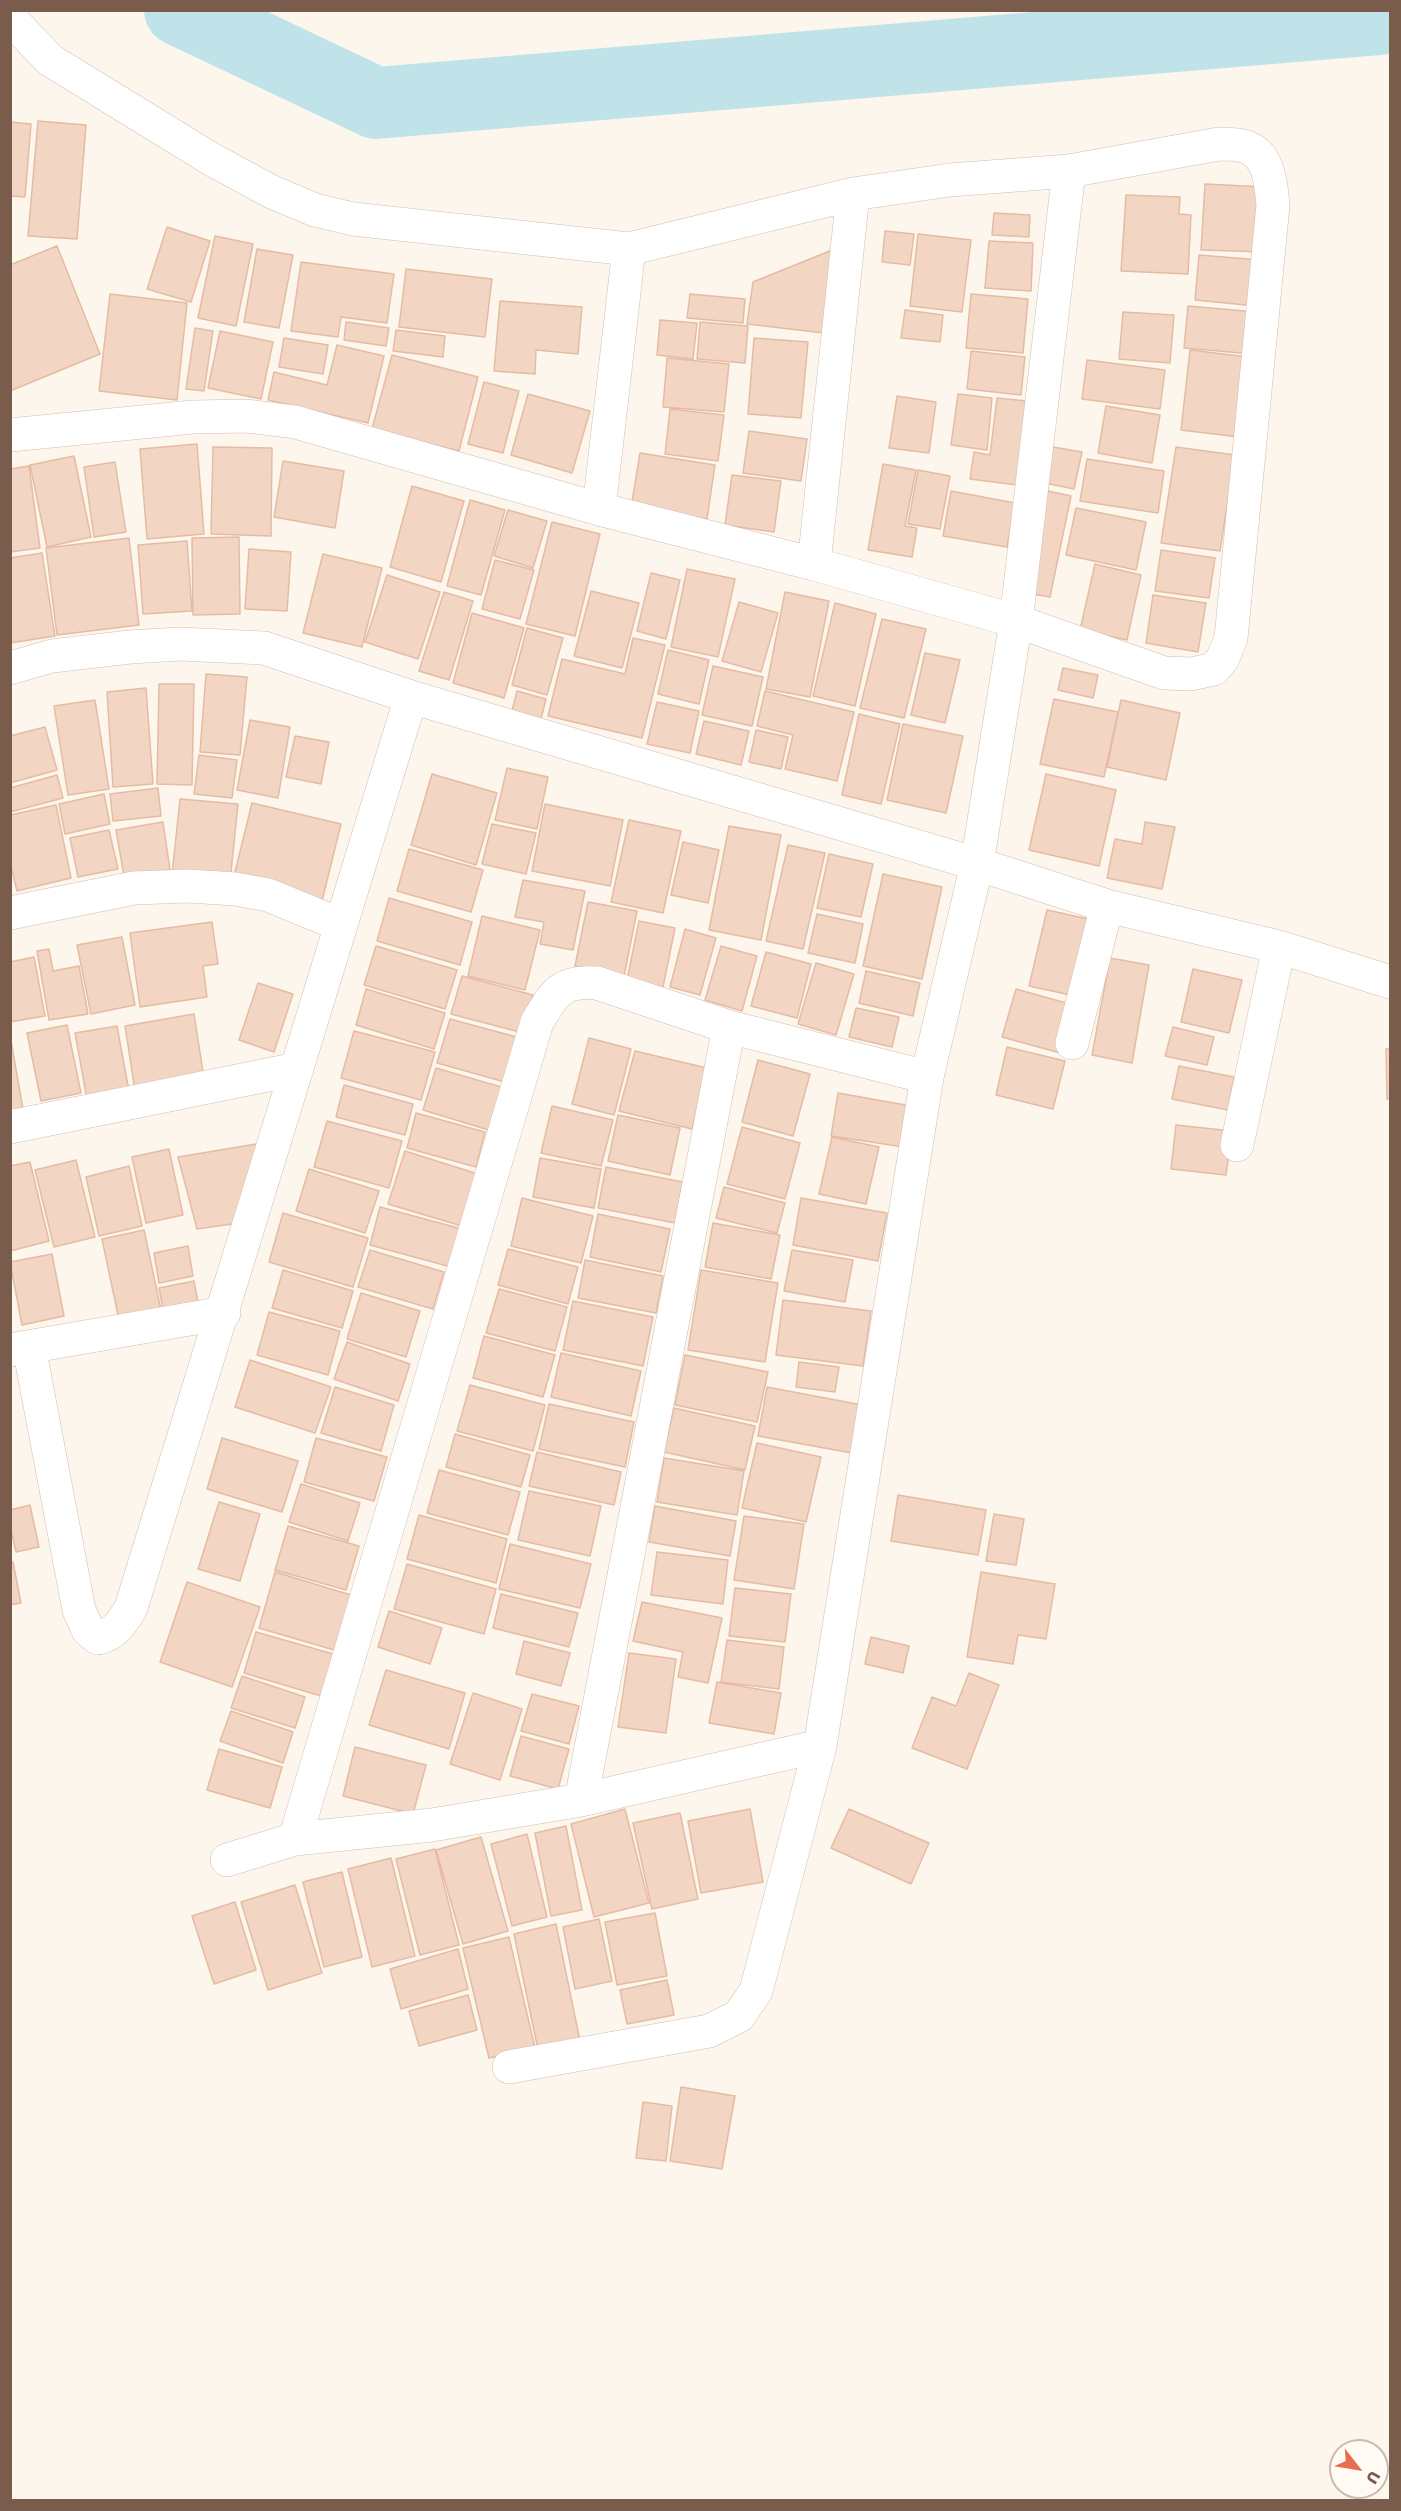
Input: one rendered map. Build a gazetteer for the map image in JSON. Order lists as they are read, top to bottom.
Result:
{
  "north": "bottom right"
}
